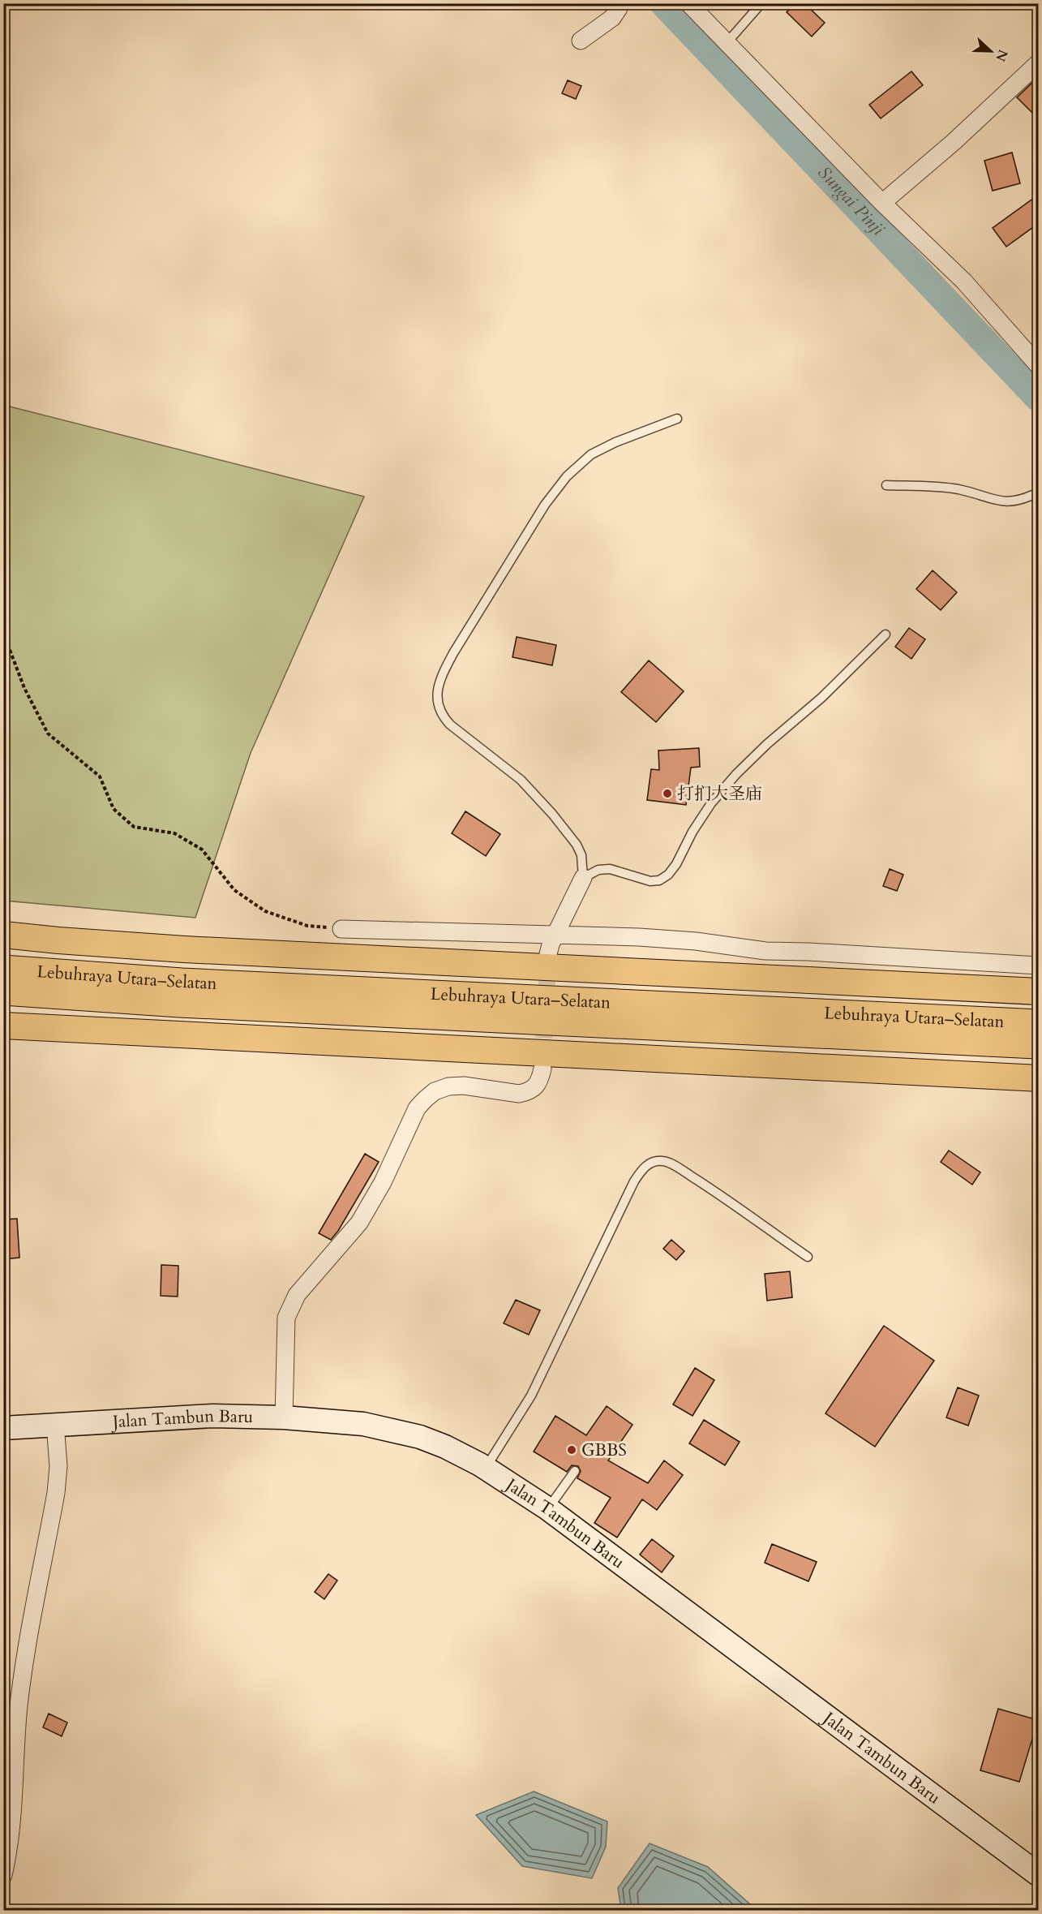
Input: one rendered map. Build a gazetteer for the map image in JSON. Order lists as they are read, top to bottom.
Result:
{
  "streets": {
    "highway": ["Lebuhraya Utara–Selatan"],
    "main road": ["Jalan Tambun Baru"]
  },
  "water": ["Sungai Pinji"],
  "places": ["打扪大圣庙", "GBBS"],
  "north": "right"
}
